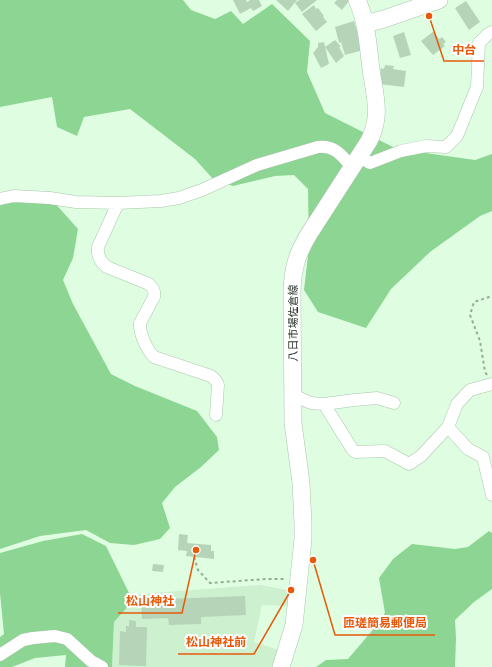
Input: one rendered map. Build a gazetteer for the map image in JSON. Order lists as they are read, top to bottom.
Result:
{
  "streets": {
    "main road": ["八日市場佐倉線"]
  },
  "places": [
    "中台",
    "松山神社",
    "匝瑳簡易郵便局",
    "松山神社前"
  ]
}
